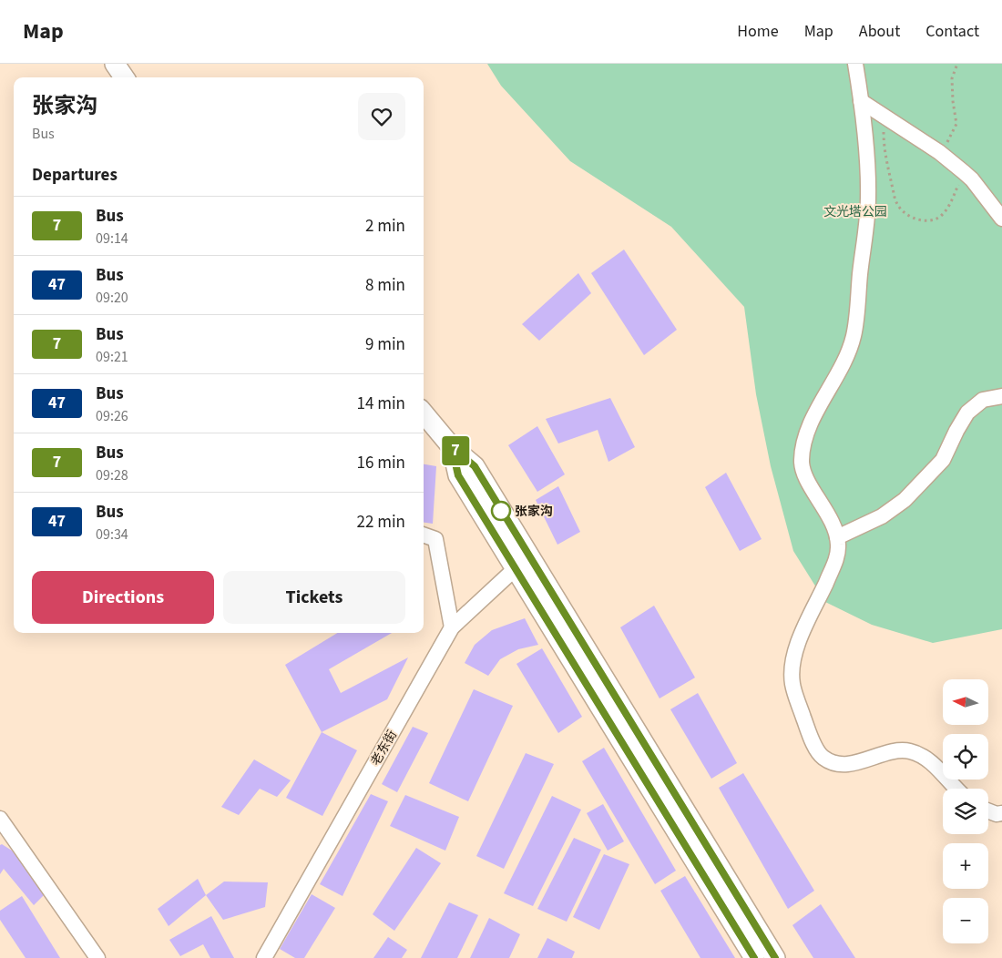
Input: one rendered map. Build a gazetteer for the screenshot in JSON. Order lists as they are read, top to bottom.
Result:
{
  "streets": {
    "street": ["老东街"]
  },
  "parks": ["文光塔公园"],
  "places": ["张家沟"],
  "lines": ["bus line 7"],
  "north": "left",
  "page": {
    "header": "Map",
    "nav": [
      "Home",
      "Map",
      "About",
      "Contact"
    ],
    "on_map": "7",
    "heading": [
      ["张家沟", "Bus"],
      "Departures"
    ],
    "list": [
      {
        "mark": "7",
        "name": "Bus",
        "note": "09:14",
        "value": "2 min"
      },
      {
        "mark": "47",
        "name": "Bus",
        "note": "09:20",
        "value": "8 min"
      },
      {
        "mark": "7",
        "name": "Bus",
        "note": "09:21",
        "value": "9 min"
      },
      {
        "mark": "47",
        "name": "Bus",
        "note": "09:26",
        "value": "14 min"
      },
      {
        "mark": "7",
        "name": "Bus",
        "note": "09:28",
        "value": "16 min"
      },
      {
        "mark": "47",
        "name": "Bus",
        "note": "09:34",
        "value": "22 min"
      }
    ],
    "buttons": ["Directions", "Tickets"],
    "map_buttons": ["+", "−"]
  }
}
